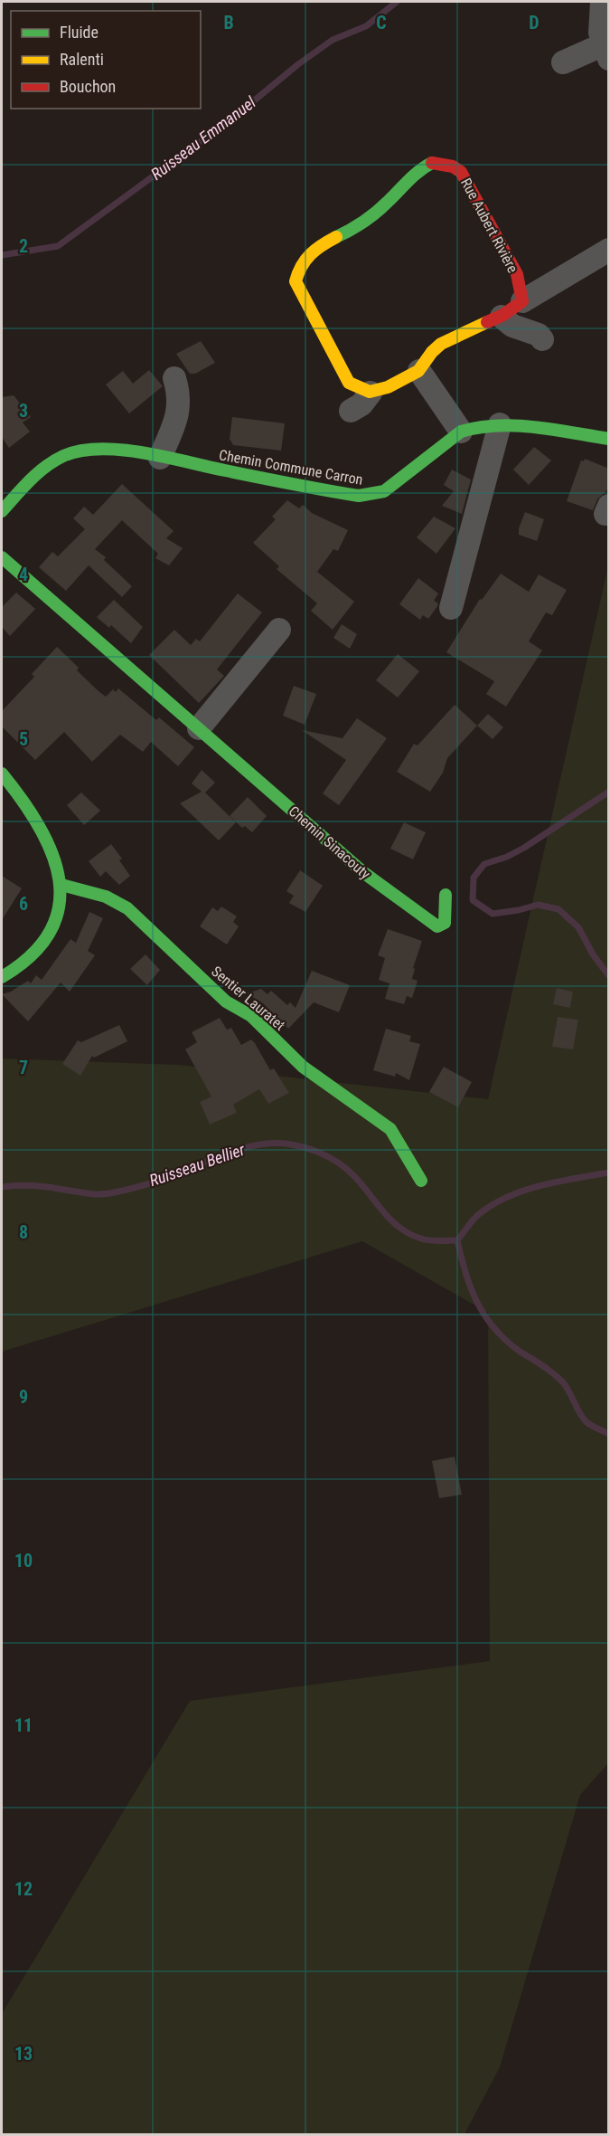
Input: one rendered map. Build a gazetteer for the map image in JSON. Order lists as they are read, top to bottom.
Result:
{
  "streets": {
    "street": [
      "Rue Aubert Rivière",
      "Chemin Commune Carron",
      "Chemin Sinacouty",
      "Sentier Lauratet"
    ]
  },
  "water": ["Ruisseau Emmanuel", "Ruisseau Bellier"],
  "legend": ["Fluide", "Ralenti", "Bouchon"],
  "grid": {
    "columns": ["B", "C", "D"],
    "rows": [
      "2",
      "3",
      "4",
      "5",
      "6",
      "7",
      "8",
      "9",
      "10",
      "11",
      "12",
      "13"
    ]
  }
}
